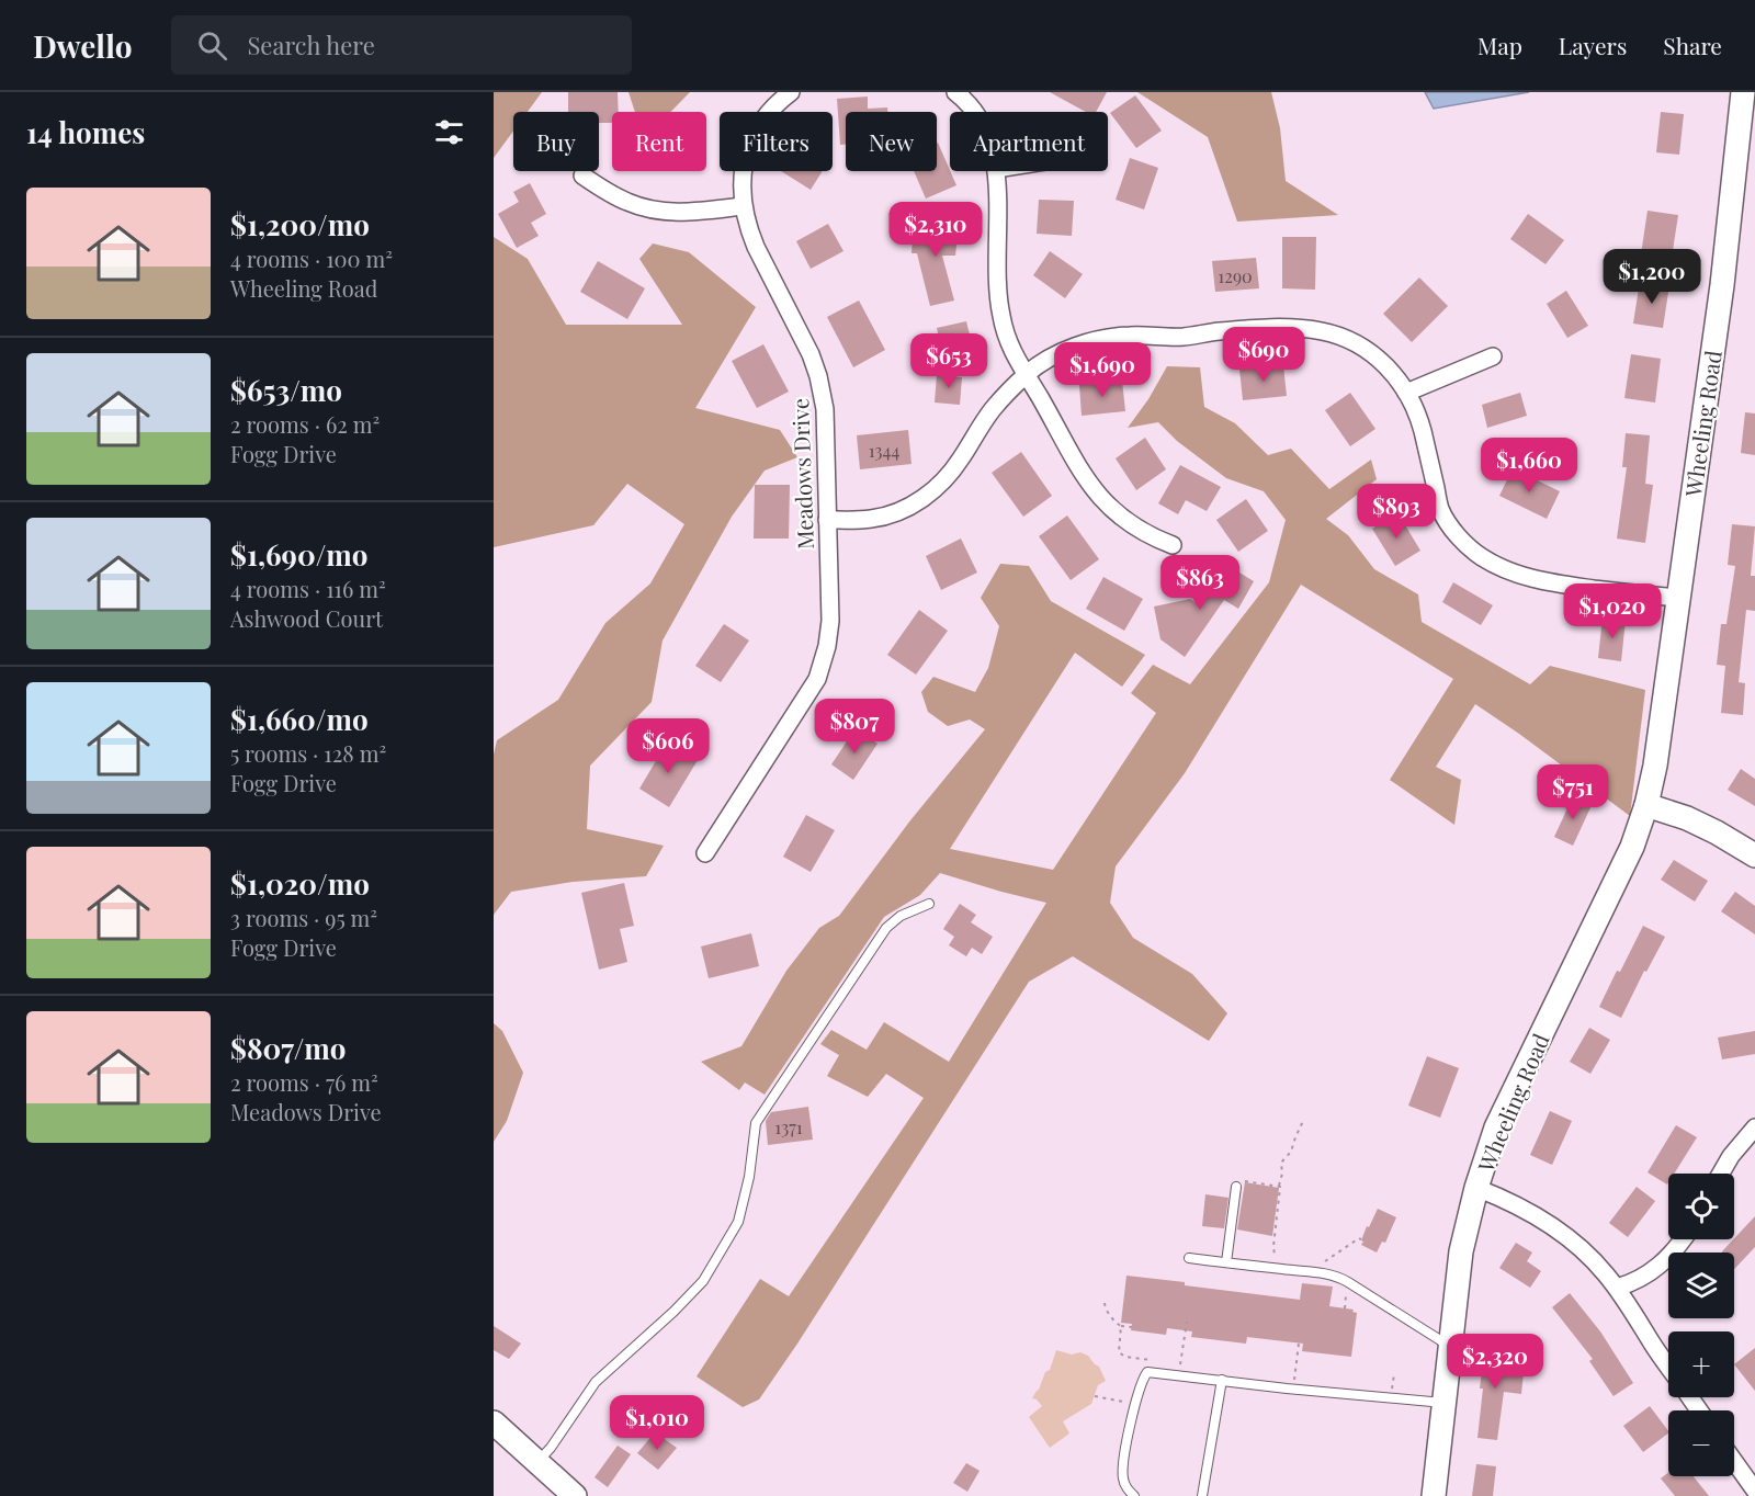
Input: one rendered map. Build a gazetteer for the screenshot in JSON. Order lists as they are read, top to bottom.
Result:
{
  "streets": {
    "street": ["Wheeling Road", "Meadows Drive"]
  },
  "house_numbers": ["1290", "1344", "1371"],
  "page": {
    "header": "Dwello",
    "search": "Search here",
    "nav": ["Map", "Layers", "Share"],
    "heading": "14 homes",
    "chip": [
      "Buy",
      "Rent",
      "Filters",
      "New",
      "Apartment"
    ],
    "list": [
      {
        "name": "$1,200/mo",
        "note": "4 rooms · 100 m² · Wheeling Road"
      },
      {
        "name": "$653/mo",
        "note": "2 rooms · 62 m² · Fogg Drive"
      },
      {
        "name": "$1,690/mo",
        "note": "4 rooms · 116 m² · Ashwood Court"
      },
      {
        "name": "$1,660/mo",
        "note": "5 rooms · 128 m² · Fogg Drive"
      },
      {
        "name": "$1,020/mo",
        "note": "3 rooms · 95 m² · Fogg Drive"
      },
      {
        "name": "$807/mo",
        "note": "2 rooms · 76 m² · Meadows Drive"
      }
    ],
    "price": [
      "$2,310",
      "$1,200",
      "$690",
      "$653",
      "$1,690",
      "$1,660",
      "$893",
      "$863",
      "$1,020",
      "$807",
      "$606",
      "$751",
      "$2,320",
      "$1,010"
    ],
    "map_buttons": ["+", "−"]
  }
}
